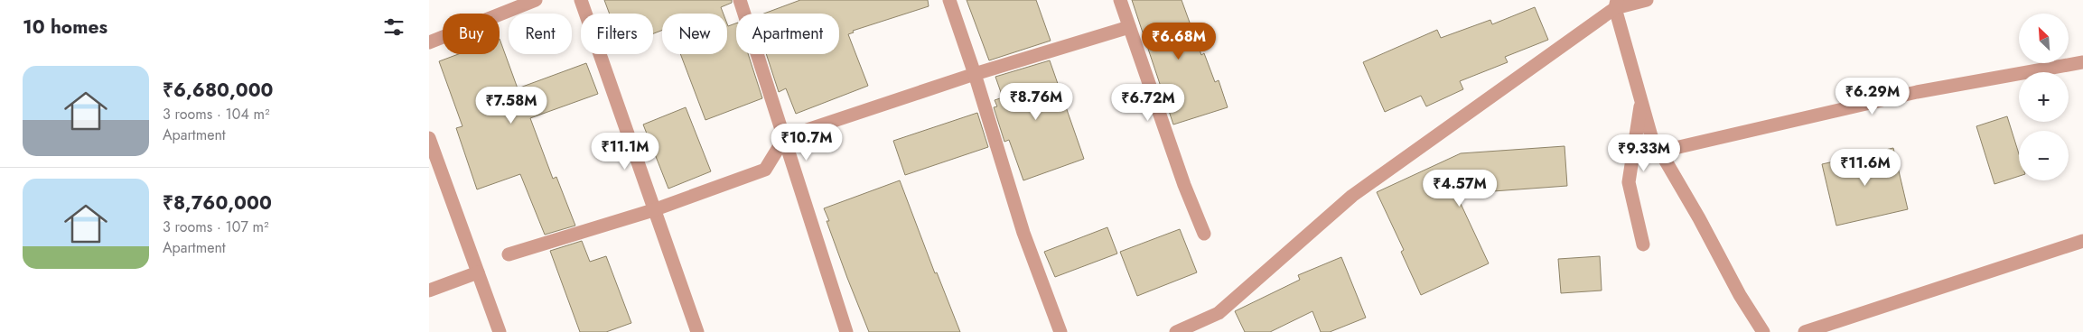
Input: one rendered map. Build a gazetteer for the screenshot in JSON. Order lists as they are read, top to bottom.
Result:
{
  "north": "top left",
  "page": {
    "heading": "10 homes",
    "map_buttons": ["+", "−"],
    "chip": [
      "Buy",
      "Rent",
      "Filters",
      "New",
      "Apartment"
    ],
    "price": [
      "₹6.68M",
      "₹6.29M",
      "₹8.76M",
      "₹6.72M",
      "₹7.58M",
      "₹10.7M",
      "₹11.1M",
      "₹9.33M",
      "₹11.6M",
      "₹4.57M"
    ],
    "list": [
      {
        "name": "₹6,680,000",
        "note": "3 rooms · 104 m² · Apartment"
      },
      {
        "name": "₹8,760,000",
        "note": "3 rooms · 107 m² · Apartment"
      }
    ]
  }
}
